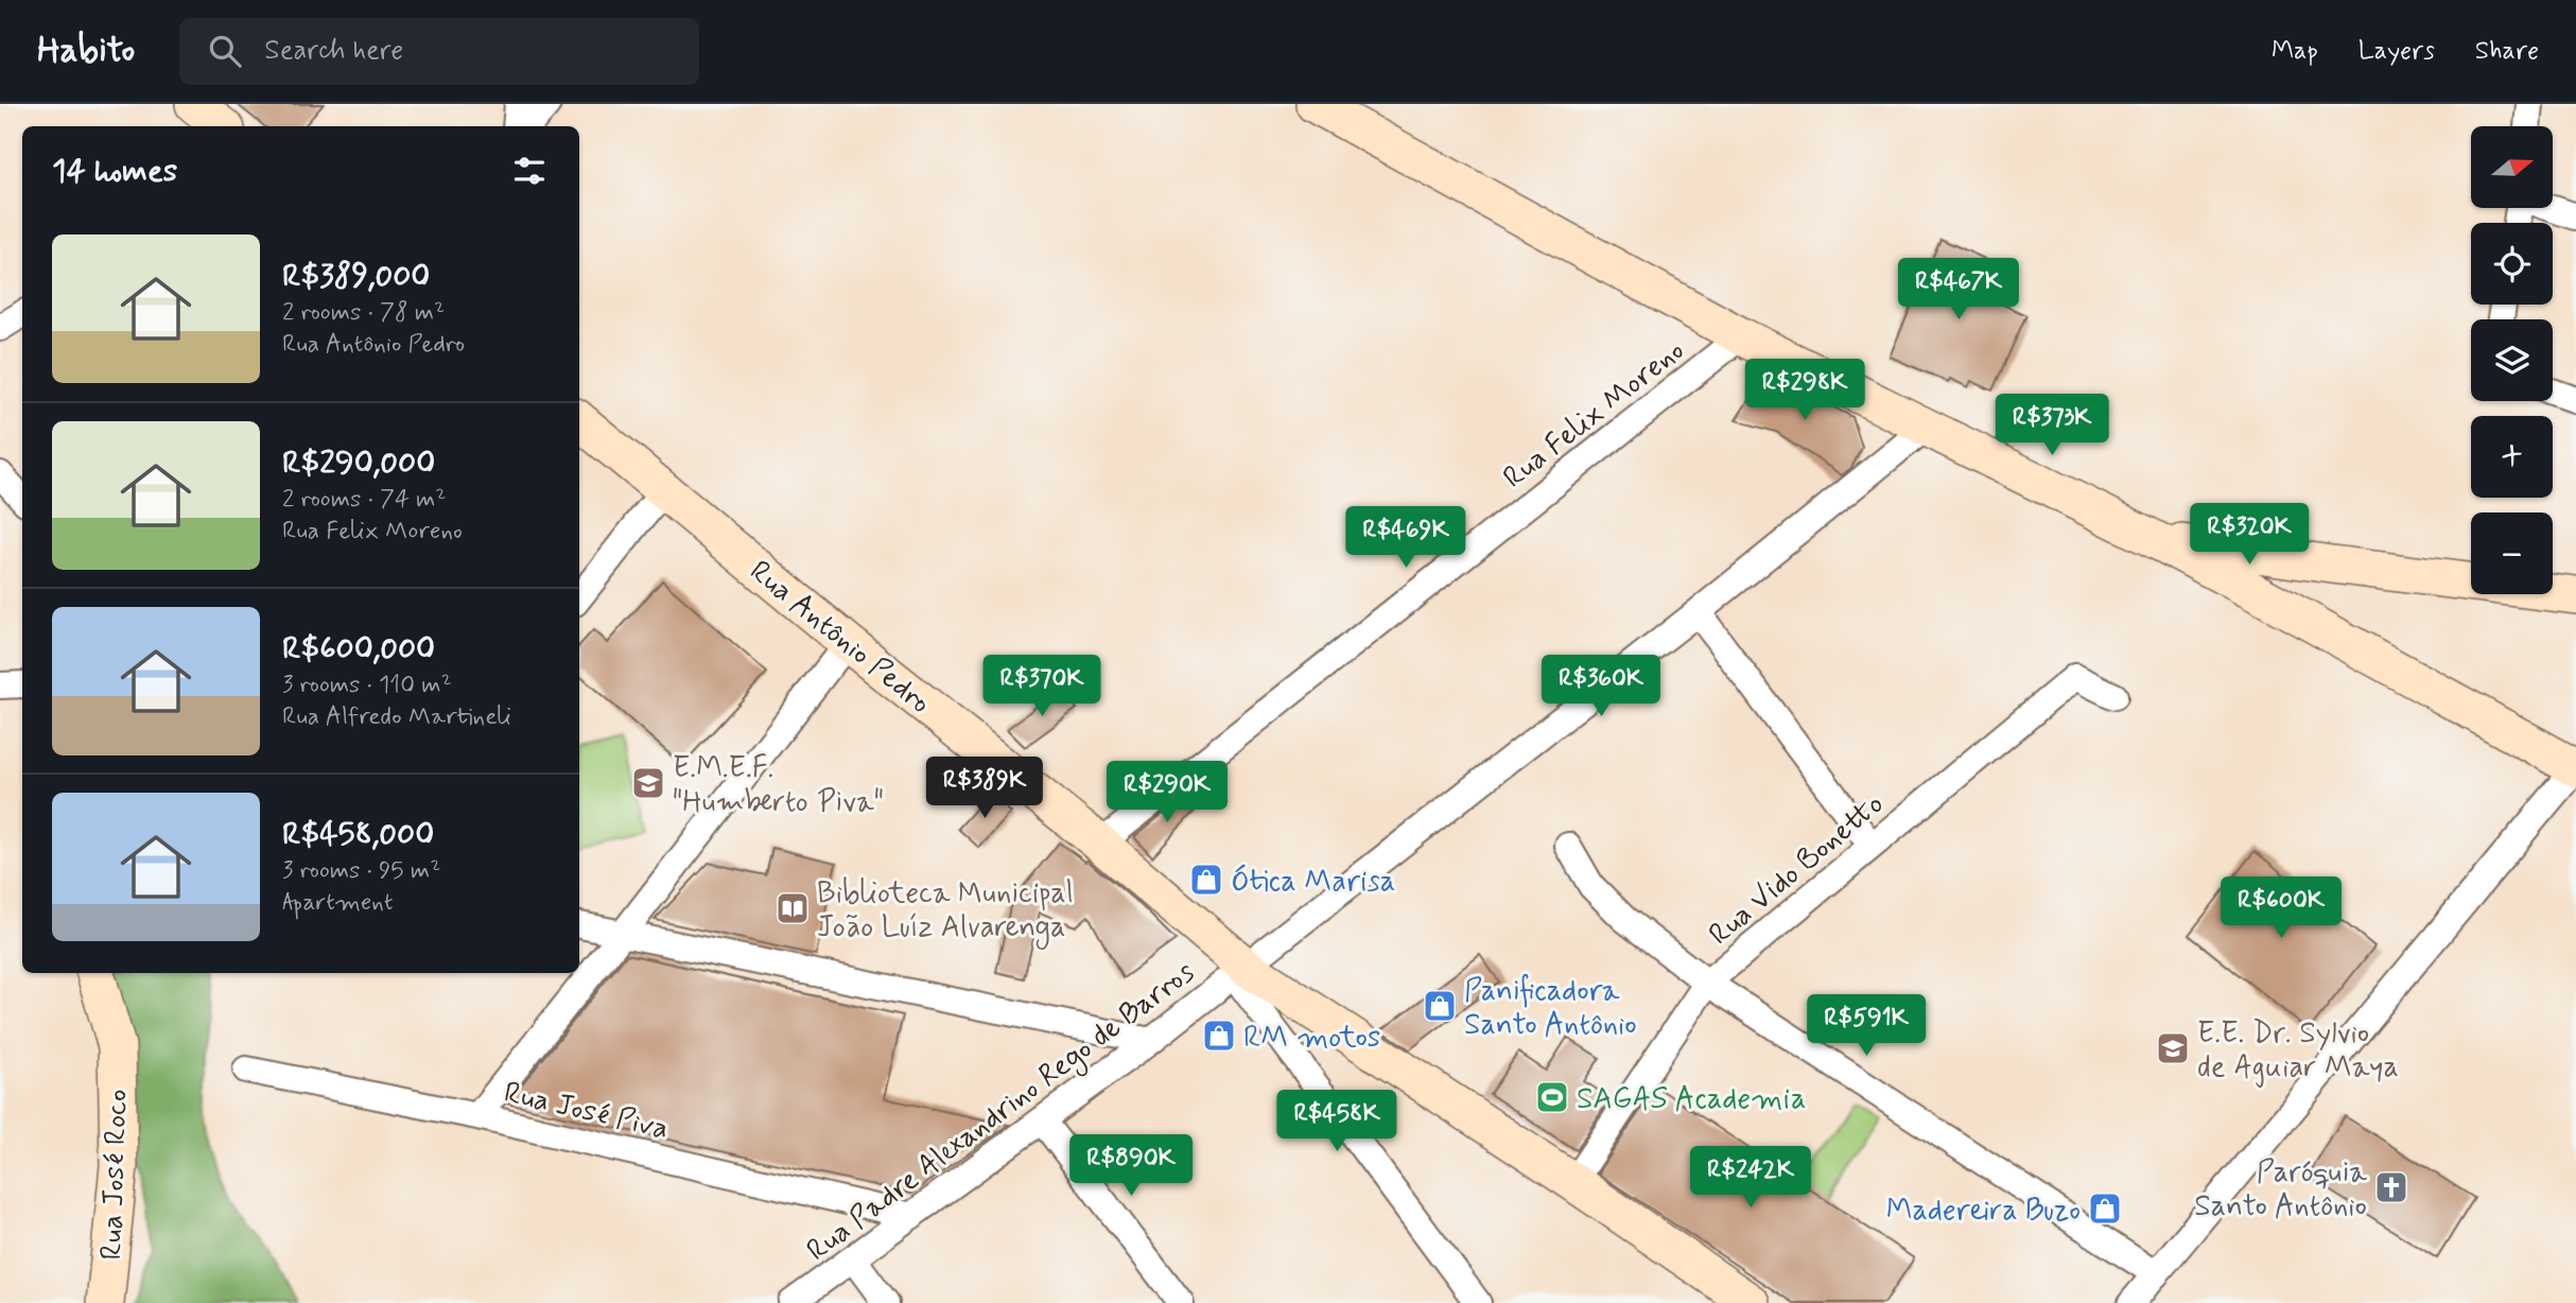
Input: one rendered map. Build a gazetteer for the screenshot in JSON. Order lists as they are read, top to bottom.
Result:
{
  "streets": {
    "main road": ["Rua Antônio Pedro", "Rua José Roco"],
    "street": [
      "Rua Felix Moreno",
      "Rua Vido Bonetto",
      "Rua José Piva",
      "Rua Padre Alexandrino Rego de Barros"
    ]
  },
  "crossings": [
    ["Rua Felix Moreno", "Rua Antônio Pedro"],
    ["Rua Antônio Pedro", "Rua Vido Bonetto"],
    ["Rua Antônio Pedro", "Rua Padre Alexandrino Rego de Barros"],
    ["Rua José Piva", "Rua Padre Alexandrino Rego de Barros"]
  ],
  "places": {
    "school or university": ["E.M.E.F. \"Humberto Piva\"", "E.E. Dr. Sylvio de Aguiar Maya"],
    "shop": [
      "Ótica Marisa",
      "Panificadora Santo Antônio",
      "RM motos",
      "Madereira Buzo"
    ],
    "library": ["Biblioteca Municipal João Luíz Alvarenga"],
    "sports": ["SAGAS Academia"],
    "church": ["Paróquia Santo Antônio"]
  },
  "north": "right",
  "page": {
    "header": "Habito",
    "search": "Search here",
    "nav": ["Map", "Layers", "Share"],
    "map_buttons": ["+", "−"],
    "heading": "14 homes",
    "list": [
      {
        "name": "R$389,000",
        "note": "2 rooms · 78 m² · Rua Antônio Pedro"
      },
      {
        "name": "R$290,000",
        "note": "2 rooms · 74 m² · Rua Felix Moreno"
      },
      {
        "name": "R$600,000",
        "note": "3 rooms · 110 m² · Rua Alfredo Martineli"
      },
      {
        "name": "R$458,000",
        "note": "3 rooms · 95 m² · Apartment"
      }
    ],
    "price": [
      "R$467K",
      "R$298K",
      "R$373K",
      "R$320K",
      "R$469K",
      "R$370K",
      "R$360K",
      "R$389K",
      "R$290K",
      "R$600K",
      "R$591K",
      "R$458K",
      "R$890K",
      "R$242K"
    ]
  }
}
